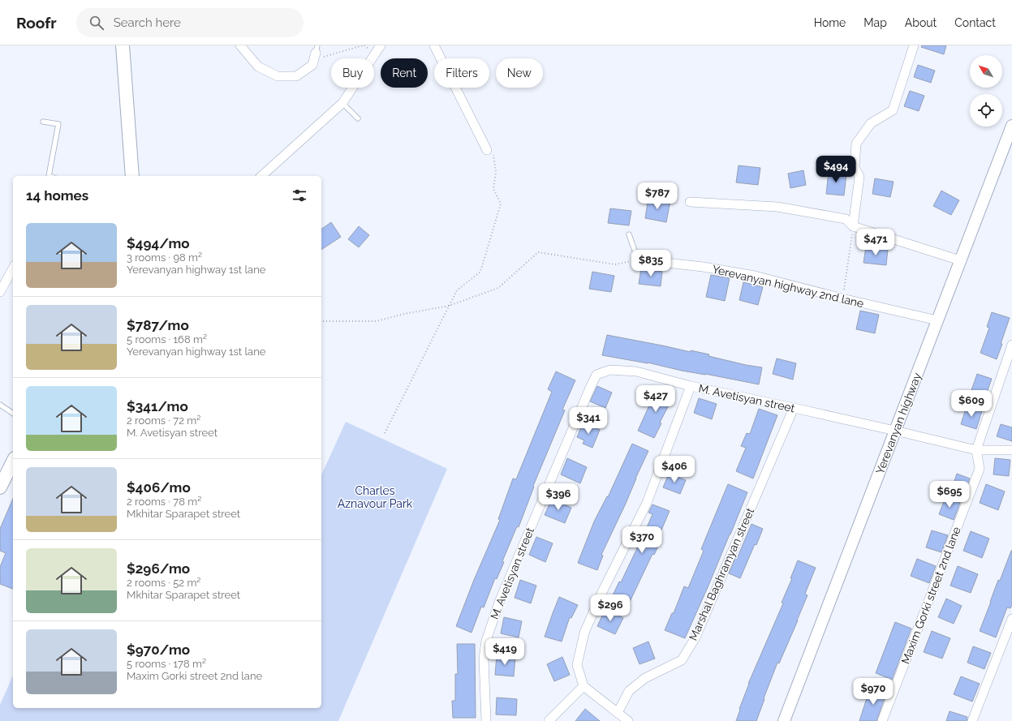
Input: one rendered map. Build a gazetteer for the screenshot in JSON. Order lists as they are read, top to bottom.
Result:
{
  "streets": {
    "street": [
      "Yerevanyan highway 2nd lane",
      "M. Avetisyan street",
      "Yerevanyan highway",
      "Marshal Baghramyan street",
      "Maxim Gorki street 2nd lane"
    ]
  },
  "crossings": [
    ["Yerevanyan highway 2nd lane", "Yerevanyan highway"],
    ["M. Avetisyan street", "Yerevanyan highway"],
    ["M. Avetisyan street", "Marshal Baghramyan street"],
    ["M. Avetisyan street", "Maxim Gorki street 2nd lane"]
  ],
  "parks": ["Charles Aznavour Park"],
  "north": "top left",
  "page": {
    "header": "Roofr",
    "search": "Search here",
    "nav": [
      "Home",
      "Map",
      "About",
      "Contact"
    ],
    "chip": [
      "Buy",
      "Rent",
      "Filters",
      "New"
    ],
    "price": [
      "$494",
      "$787",
      "$471",
      "$835",
      "$427",
      "$609",
      "$341",
      "$406",
      "$695",
      "$396",
      "$370",
      "$296",
      "$419",
      "$970"
    ],
    "heading": "14 homes",
    "list": [
      {
        "name": "$494/mo",
        "note": "3 rooms · 98 m² · Yerevanyan highway 1st lane"
      },
      {
        "name": "$787/mo",
        "note": "5 rooms · 168 m² · Yerevanyan highway 1st lane"
      },
      {
        "name": "$341/mo",
        "note": "2 rooms · 72 m² · M. Avetisyan street"
      },
      {
        "name": "$406/mo",
        "note": "2 rooms · 78 m² · Mkhitar Sparapet street"
      },
      {
        "name": "$296/mo",
        "note": "2 rooms · 52 m² · Mkhitar Sparapet street"
      },
      {
        "name": "$970/mo",
        "note": "5 rooms · 178 m² · Maxim Gorki street 2nd lane"
      }
    ]
  }
}
